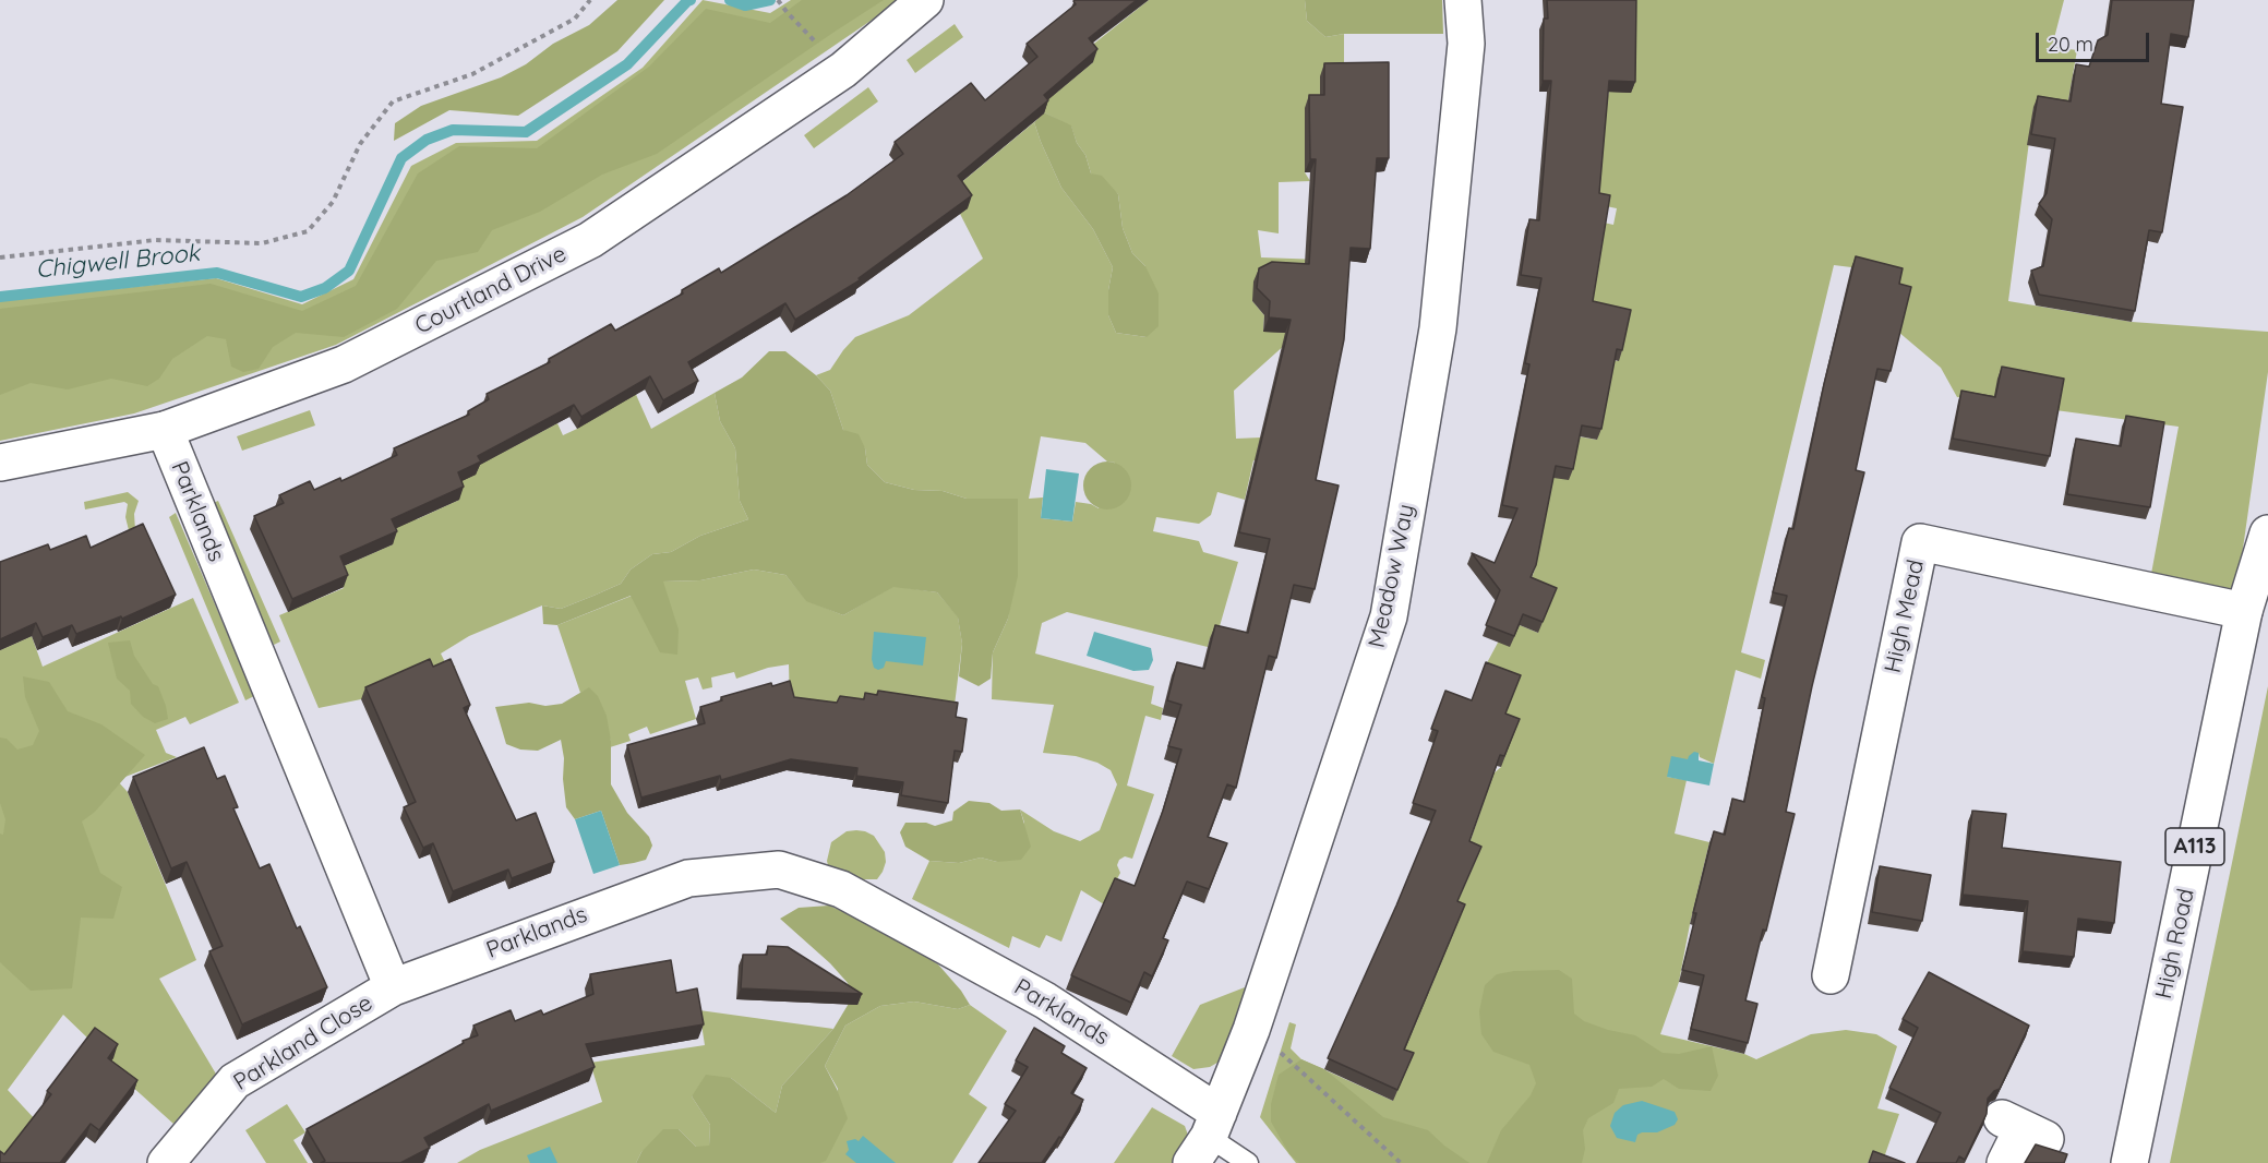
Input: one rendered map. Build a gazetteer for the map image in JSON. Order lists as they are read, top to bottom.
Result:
{
  "streets": {
    "street": [
      "Courtland Drive",
      "Parklands",
      "Meadow Way",
      "High Mead",
      "A113",
      "High Road",
      "Parkland Close"
    ]
  },
  "crossings": [
    ["Courtland Drive", "Parklands"],
    ["Parklands", "Meadow Way"],
    ["Parklands", "Parkland Close"],
    ["High Mead", "High Road"]
  ],
  "water": ["Chigwell Brook"],
  "scale_bar": "20 m"
}
